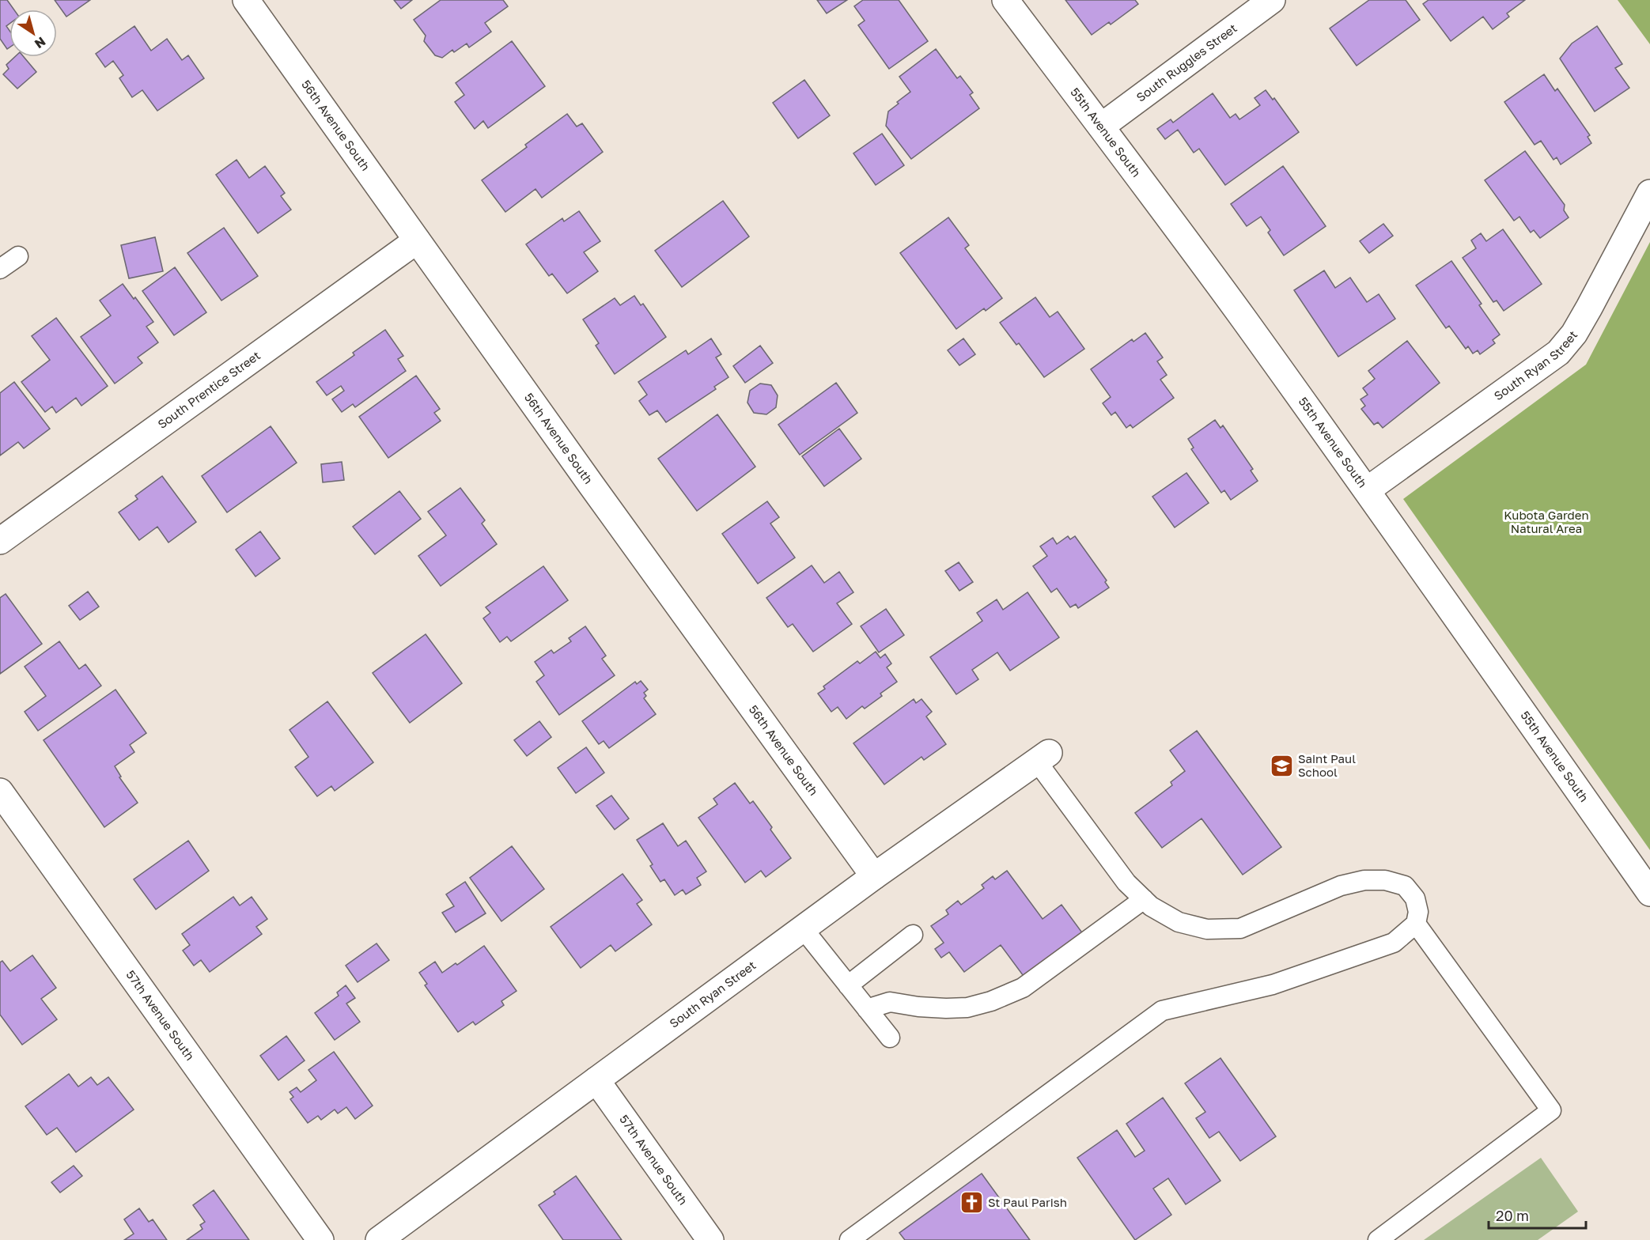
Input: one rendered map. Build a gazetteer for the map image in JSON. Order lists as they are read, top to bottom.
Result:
{
  "streets": {
    "street": [
      "South Ruggles Street",
      "56th Avenue South",
      "55th Avenue South",
      "South Ryan Street",
      "South Prentice Street",
      "57th Avenue South"
    ]
  },
  "crossings": [
    ["South Ruggles Street", "55th Avenue South"],
    ["56th Avenue South", "South Ryan Street"],
    ["56th Avenue South", "South Prentice Street"],
    ["55th Avenue South", "South Ryan Street"],
    ["South Ryan Street", "57th Avenue South"]
  ],
  "parks": ["Kubota Garden Natural Area"],
  "places": {
    "school or university": ["Saint Paul School"],
    "church": ["St Paul Parish"]
  },
  "scale_bar": "20 m",
  "north": "bottom right"
}
